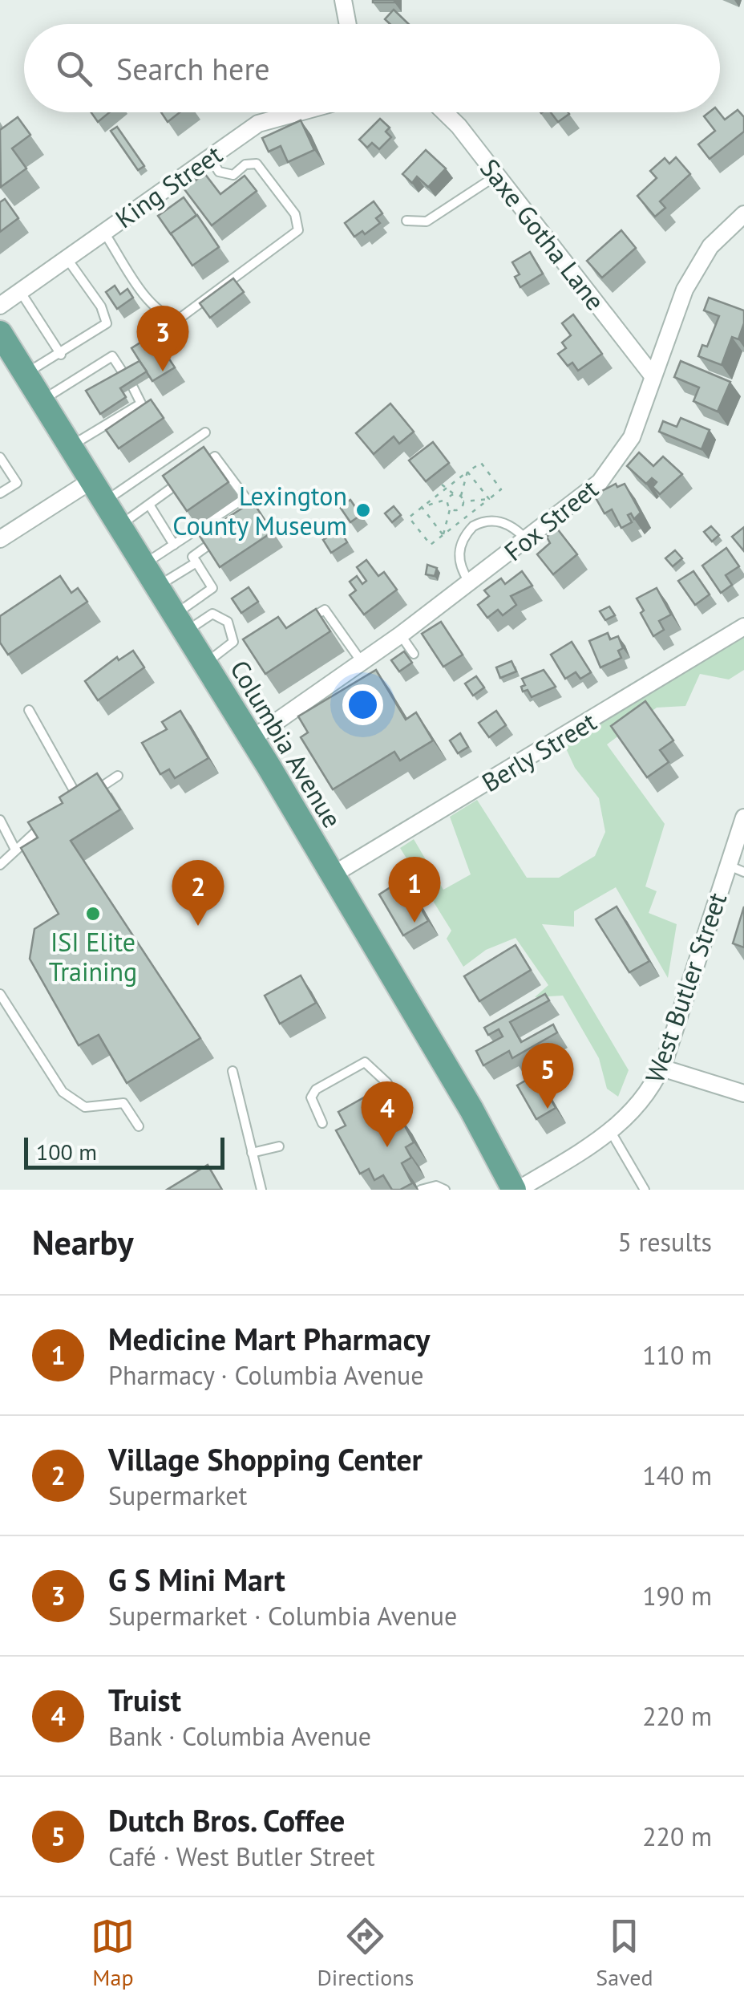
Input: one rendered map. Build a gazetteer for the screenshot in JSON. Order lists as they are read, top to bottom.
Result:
{
  "streets": {
    "main road": ["Columbia Avenue"],
    "street": [
      "King Street",
      "Saxe Gotha Lane",
      "Fox Street",
      "Berly Street",
      "West Butler Street"
    ]
  },
  "crossings": [
    ["Saxe Gotha Lane", "Fox Street"],
    ["Fox Street", "Columbia Avenue"],
    ["Columbia Avenue", "Berly Street"],
    ["Columbia Avenue", "West Butler Street"]
  ],
  "places": ["Lexington County Museum", "ISI Elite Training"],
  "scale_bar": "100 m",
  "page": {
    "search": "Search here",
    "pins": [
      "3",
      "1",
      "2",
      "5",
      "4"
    ],
    "scale": "100 m",
    "heading": ["Nearby", "5 results"],
    "list": [
      {
        "mark": "1",
        "name": "Medicine Mart Pharmacy",
        "note": "Pharmacy · Columbia Avenue",
        "value": "110 m"
      },
      {
        "mark": "2",
        "name": "Village Shopping Center",
        "note": "Supermarket",
        "value": "140 m"
      },
      {
        "mark": "3",
        "name": "G S Mini Mart",
        "note": "Supermarket · Columbia Avenue",
        "value": "190 m"
      },
      {
        "mark": "4",
        "name": "Truist",
        "note": "Bank · Columbia Avenue",
        "value": "220 m"
      },
      {
        "mark": "5",
        "name": "Dutch Bros. Coffee",
        "note": "Café · West Butler Street",
        "value": "220 m"
      }
    ],
    "nav": ["Map", "Directions", "Saved"]
  }
}
